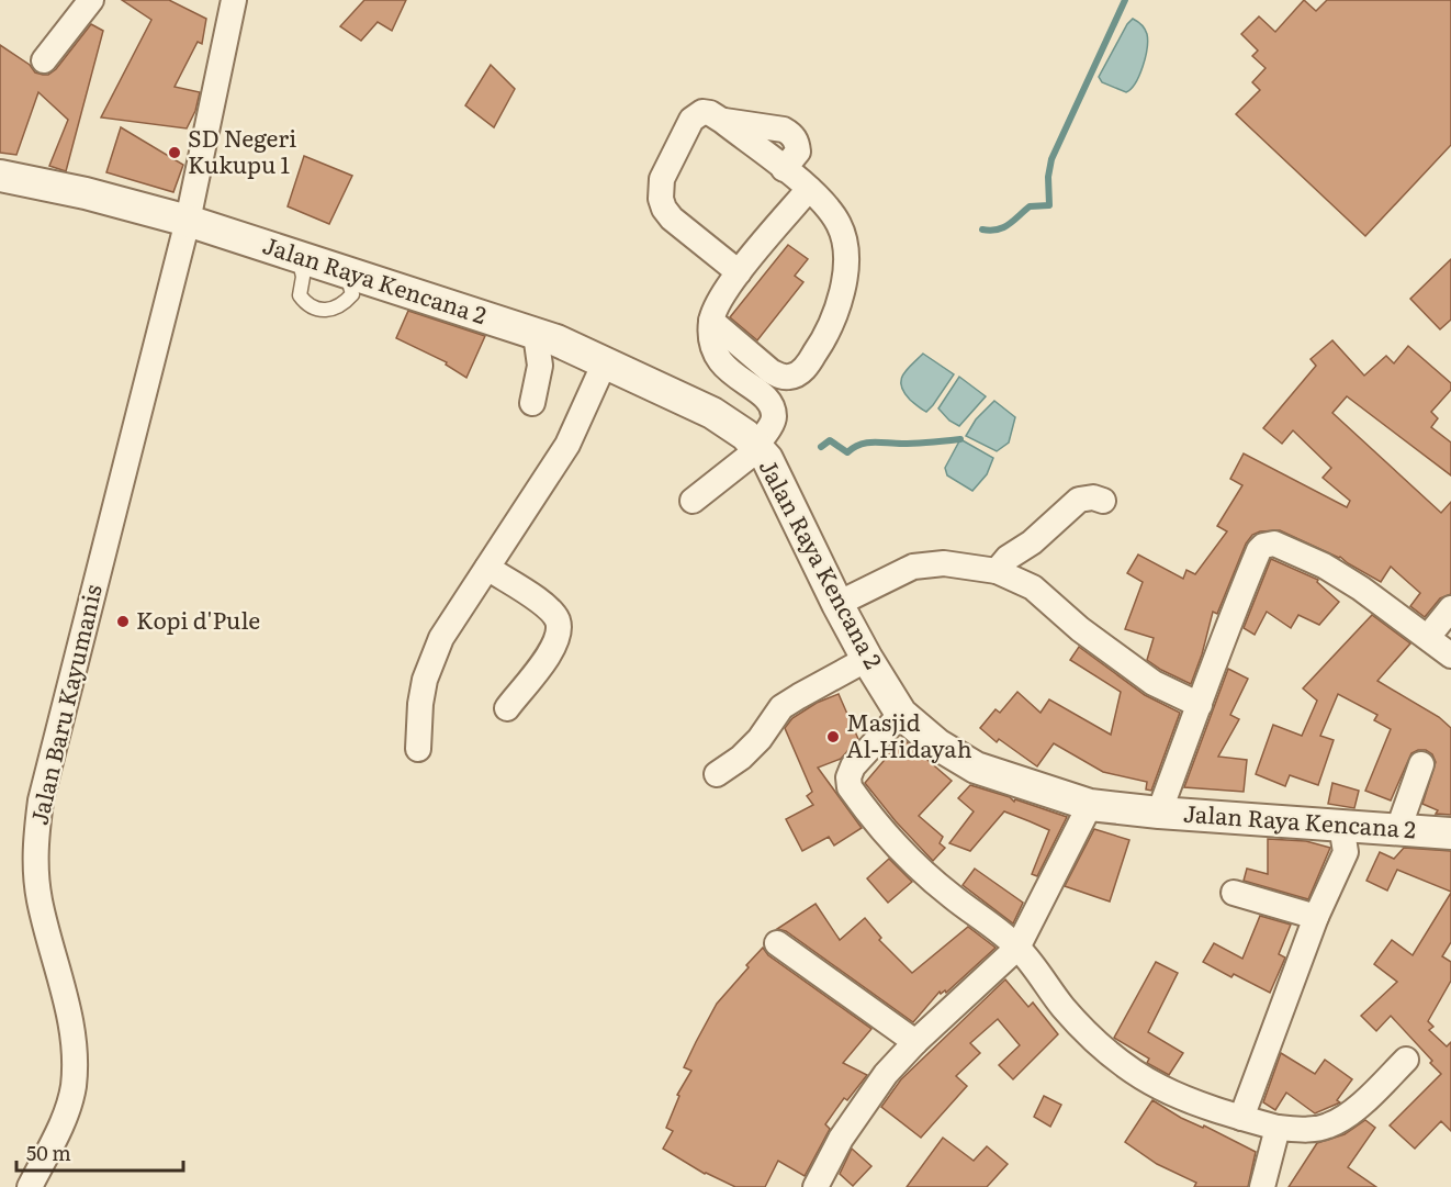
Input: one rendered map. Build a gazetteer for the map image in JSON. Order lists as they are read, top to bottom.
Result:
{
  "streets": {
    "street": ["Jalan Raya Kencana 2", "Jalan Baru Kayumanis"]
  },
  "crossings": [
    ["Jalan Raya Kencana 2", "Jalan Baru Kayumanis"]
  ],
  "places": ["SD Negeri Kukupu 1", "Kopi d'Pule", "Masjid Al-Hidayah"],
  "scale_bar": "50 m"
}
